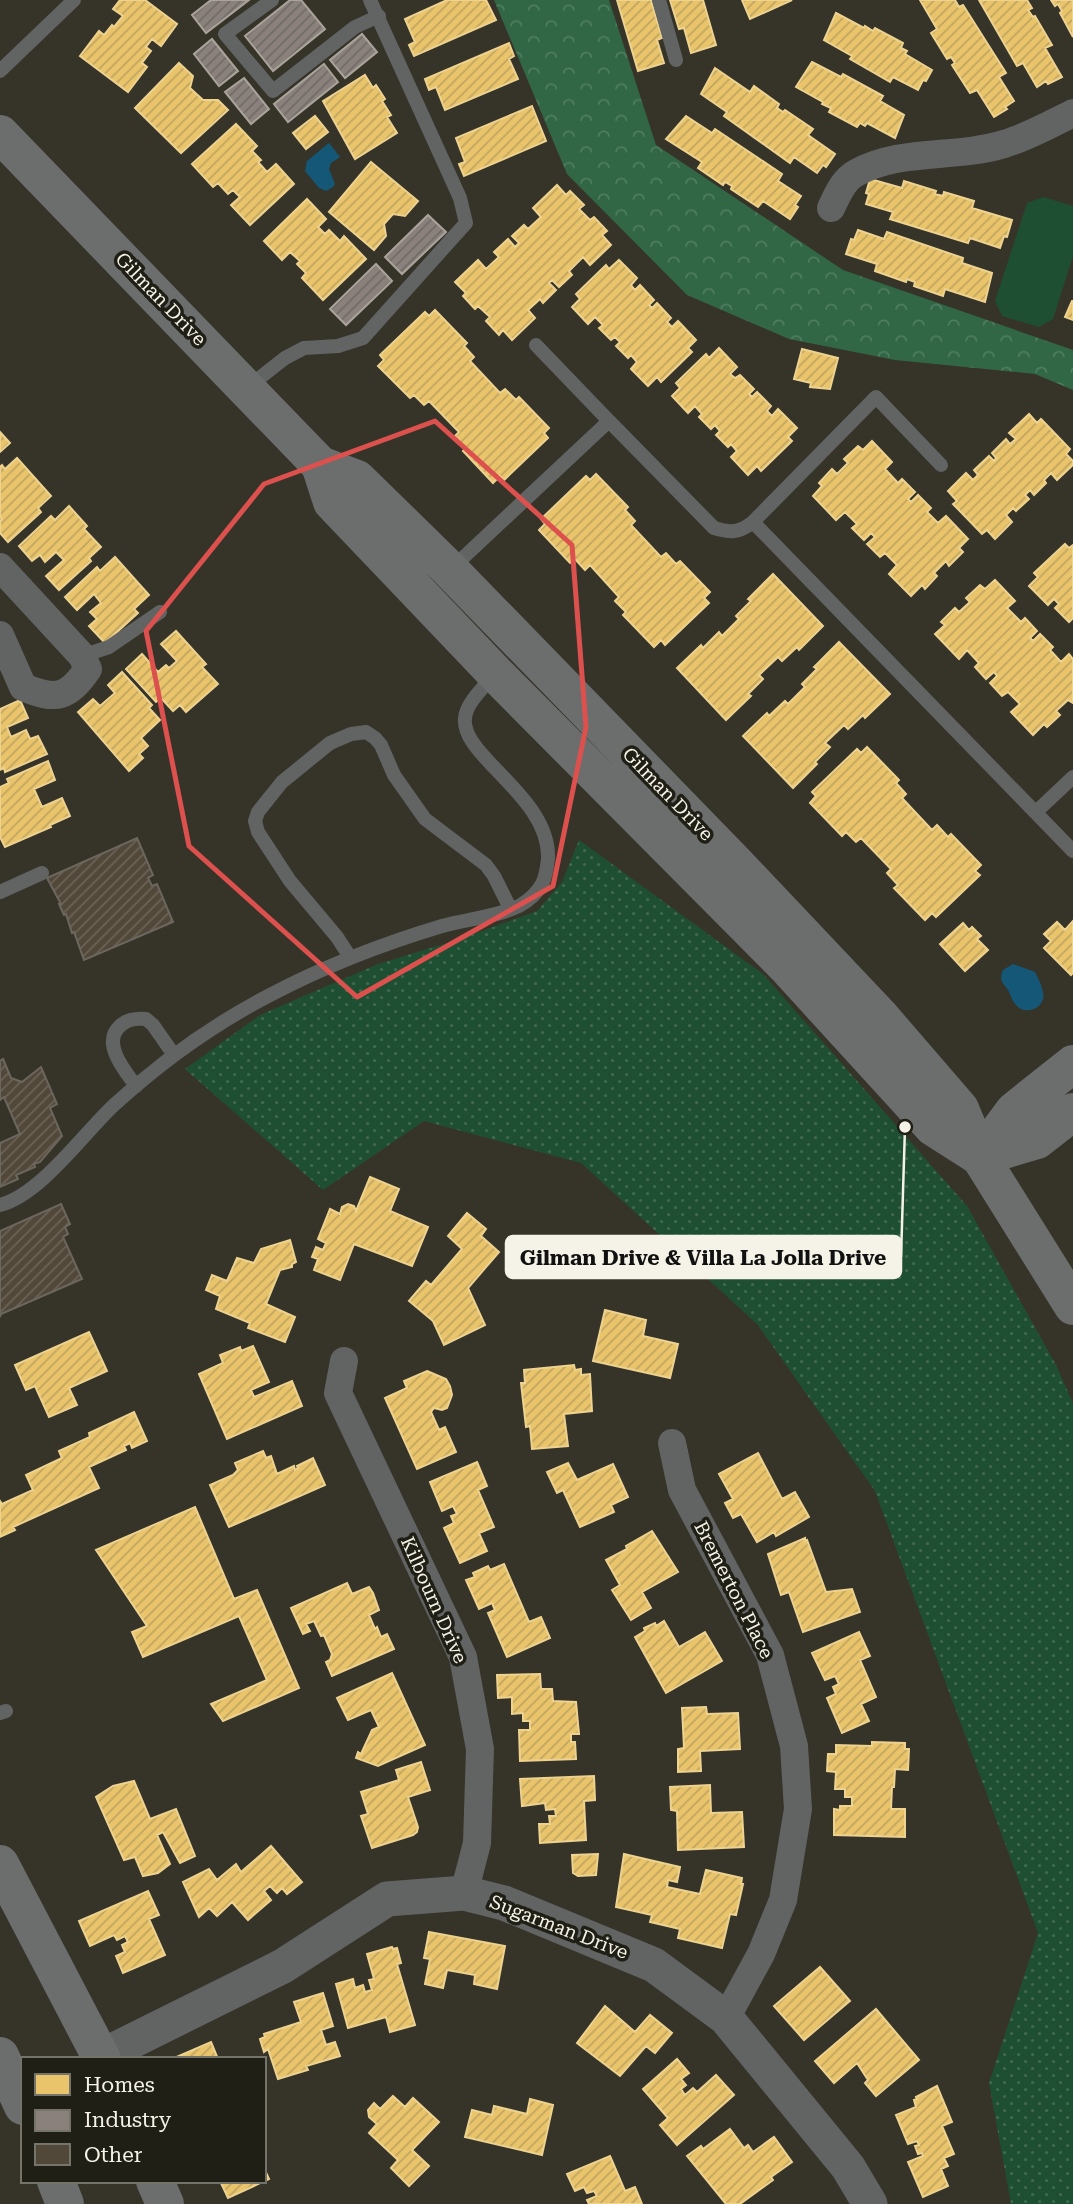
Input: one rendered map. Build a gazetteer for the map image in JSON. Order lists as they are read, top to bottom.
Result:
{
  "streets": {
    "main road": ["Gilman Drive"],
    "street": ["Bremerton Place", "Kilbourn Drive", "Sugarman Drive"]
  },
  "crossings": [
    ["Bremerton Place", "Sugarman Drive"],
    ["Kilbourn Drive", "Sugarman Drive"]
  ],
  "places": ["Gilman Drive & Villa La Jolla Drive"],
  "legend": ["Homes", "Industry", "Other"]
}
